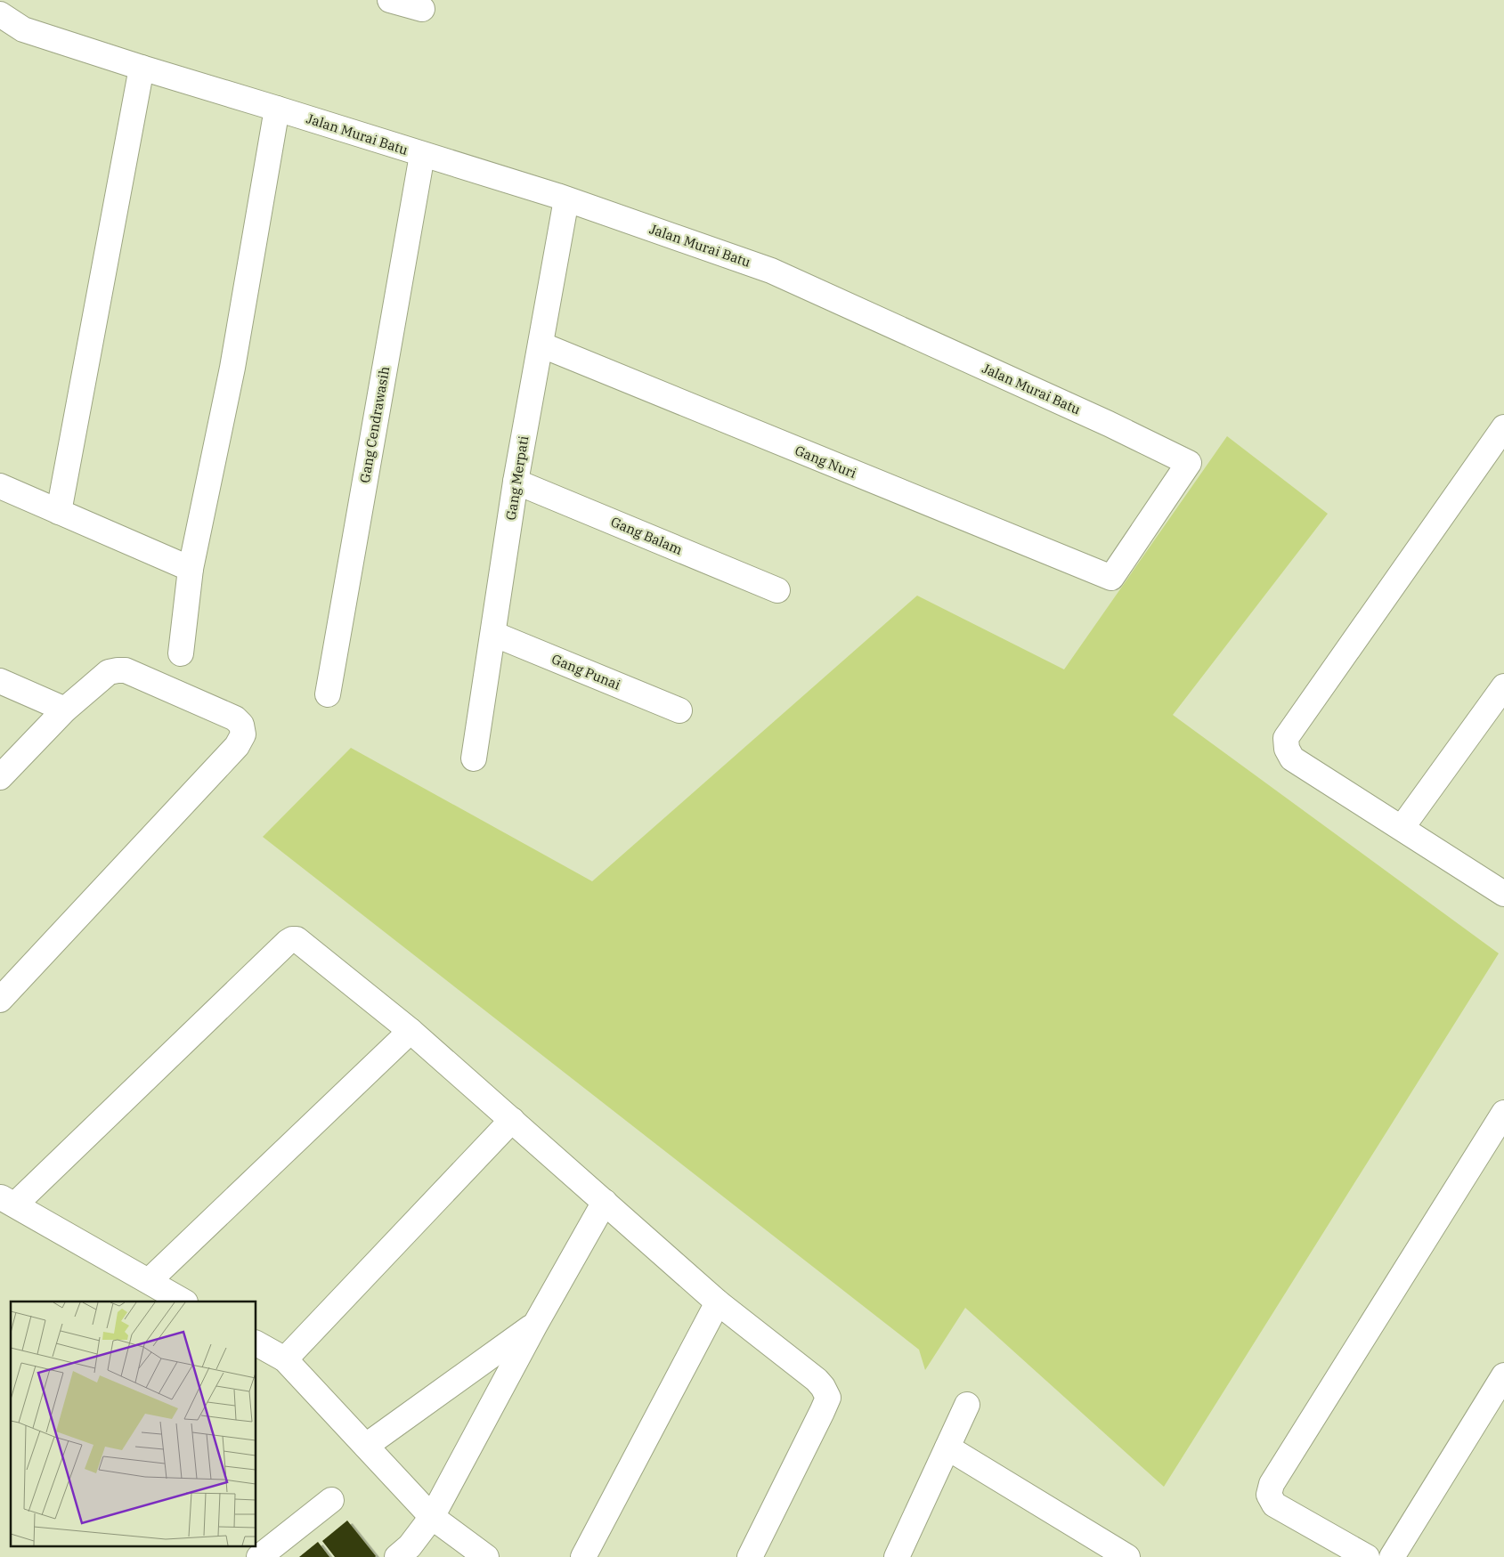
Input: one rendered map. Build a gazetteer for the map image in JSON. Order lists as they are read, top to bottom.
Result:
{
  "streets": {
    "street": [
      "Jalan Murai Batu",
      "Gang Cendrawasih",
      "Gang Nuri",
      "Gang Merpati",
      "Gang Balam",
      "Gang Punai"
    ]
  },
  "crossings": [
    ["Jalan Murai Batu", "Gang Cendrawasih"],
    ["Jalan Murai Batu", "Gang Nuri"],
    ["Jalan Murai Batu", "Gang Merpati"],
    ["Gang Nuri", "Gang Merpati"],
    ["Gang Merpati", "Gang Balam"],
    ["Gang Merpati", "Gang Punai"]
  ]
}
